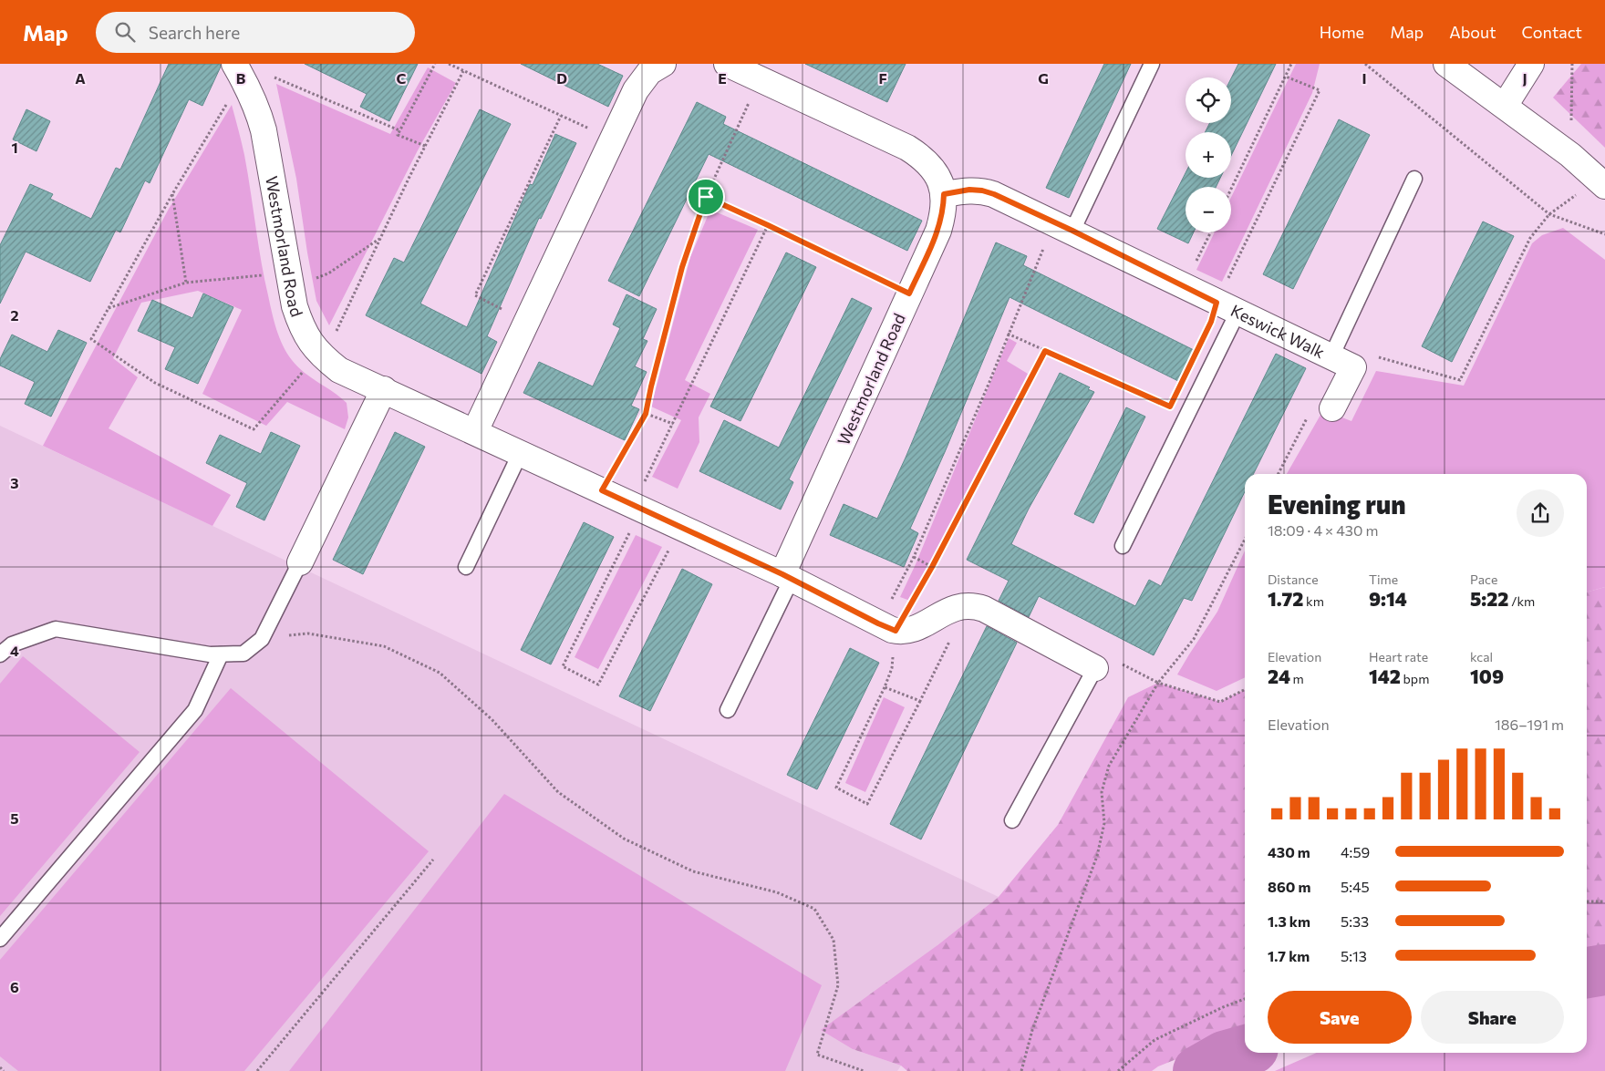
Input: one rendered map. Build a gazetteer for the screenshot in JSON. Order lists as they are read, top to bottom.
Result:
{
  "streets": {
    "street": ["Westmorland Road", "Keswick Walk"]
  },
  "crossings": [
    ["Westmorland Road", "Keswick Walk"]
  ],
  "page": {
    "header": "Map",
    "search": "Search here",
    "nav": [
      "Home",
      "Map",
      "About",
      "Contact"
    ],
    "map_buttons": ["+", "−"],
    "heading": ["Evening run", "18:09 · 4 × 430 m"],
    "stats": [
      ["Distance", "1.72 km"],
      ["Time", "9:14"],
      ["Pace", "5:22 /km"],
      ["Elevation", "24 m"],
      ["Heart rate", "142 bpm"],
      ["kcal", "109"]
    ],
    "chart": ["Elevation", "186–191 m"],
    "list": [
      {
        "name": "430 m",
        "note": "4:59"
      },
      {
        "name": "860 m",
        "note": "5:45"
      },
      {
        "name": "1.3 km",
        "note": "5:33"
      },
      {
        "name": "1.7 km",
        "note": "5:13"
      }
    ],
    "buttons": ["Save", "Share"]
  },
  "grid": {
    "columns": [
      "A",
      "B",
      "C",
      "D",
      "E",
      "F",
      "G",
      "I",
      "J"
    ],
    "rows": [
      "1",
      "2",
      "3",
      "4",
      "5",
      "6"
    ]
  }
}
